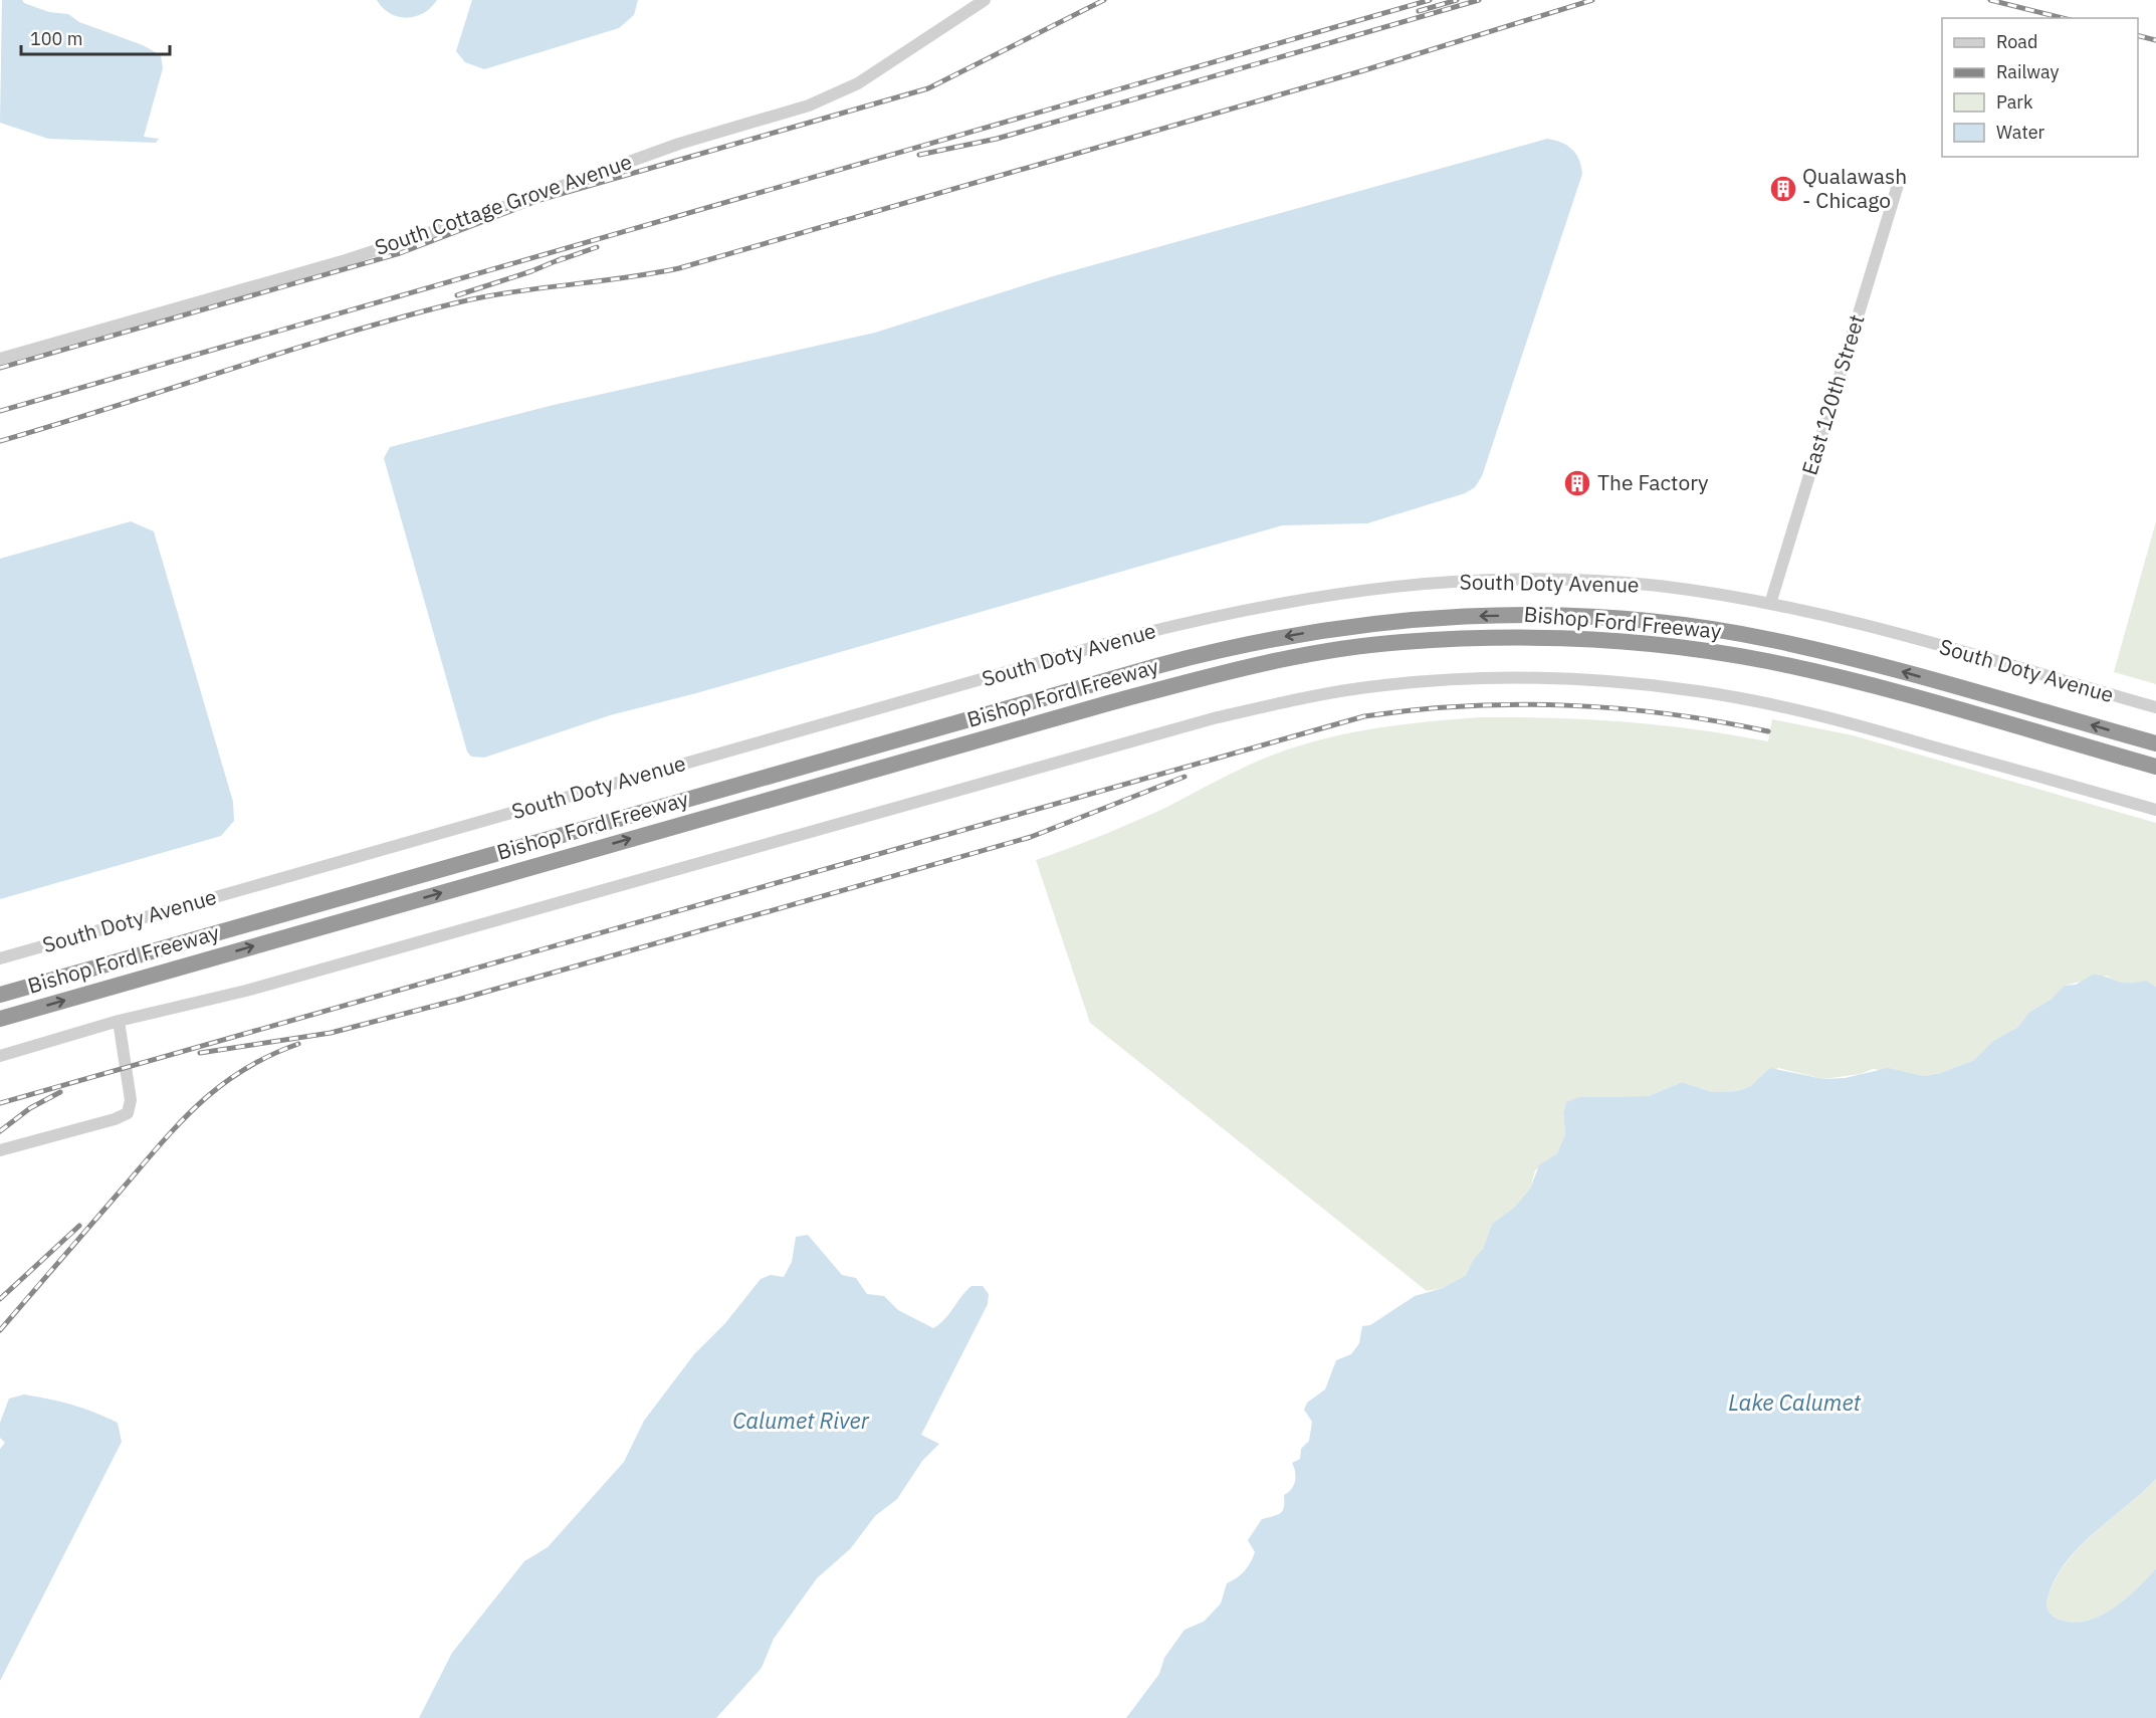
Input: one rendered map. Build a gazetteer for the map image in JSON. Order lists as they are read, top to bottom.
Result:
{
  "streets": {
    "highway": ["Bishop Ford Freeway"],
    "street": ["South Cottage Grove Avenue", "East 120th Street", "South Doty Avenue"]
  },
  "crossings": [
    ["East 120th Street", "South Doty Avenue"]
  ],
  "water": ["Lake Calumet", "Calumet River"],
  "places": {
    "building": ["Qualawash - Chicago", "The Factory"]
  },
  "legend": [
    "Road",
    "Railway",
    "Park",
    "Water"
  ],
  "scale_bar": "100 m"
}
